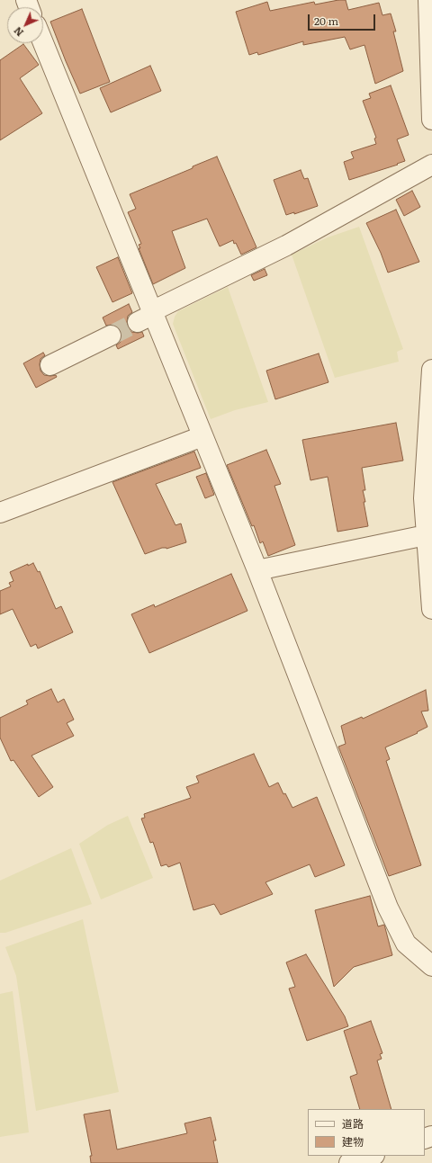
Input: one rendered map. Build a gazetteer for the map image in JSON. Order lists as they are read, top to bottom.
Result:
{
  "legend": ["道路", "建物"],
  "scale_bar": "20 m",
  "north": "bottom left"
}
